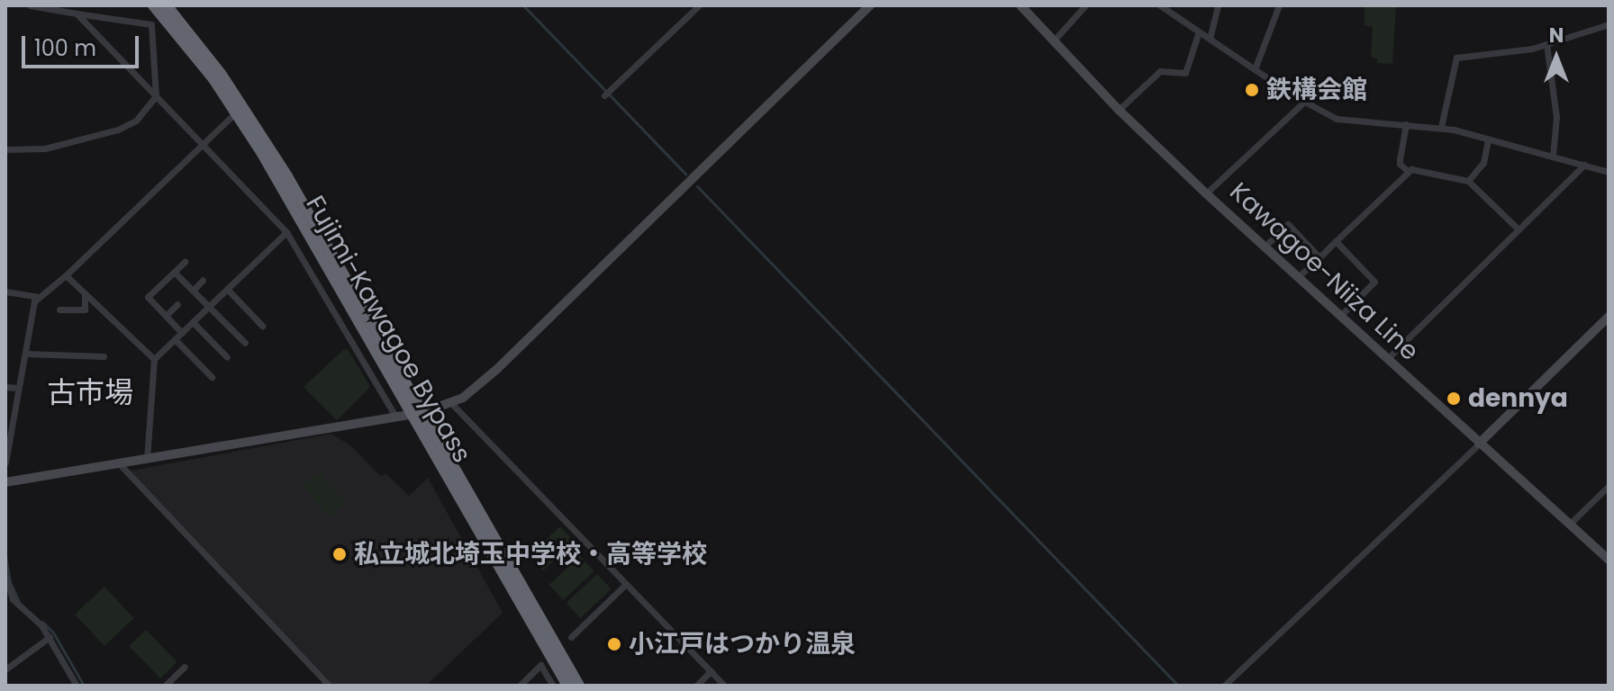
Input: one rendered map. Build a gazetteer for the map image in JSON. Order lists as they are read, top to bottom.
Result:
{
  "streets": {
    "highway": ["Fujimi-Kawagoe Bypass"],
    "street": ["Kawagoe-Niiza Line"]
  },
  "districts": ["古市場"],
  "places": [
    "鉄構会館",
    "dennya",
    "私立城北埼玉中学校・高等学校",
    "小江戸はつかり温泉"
  ],
  "scale_bar": "100 m",
  "north": "top"
}
